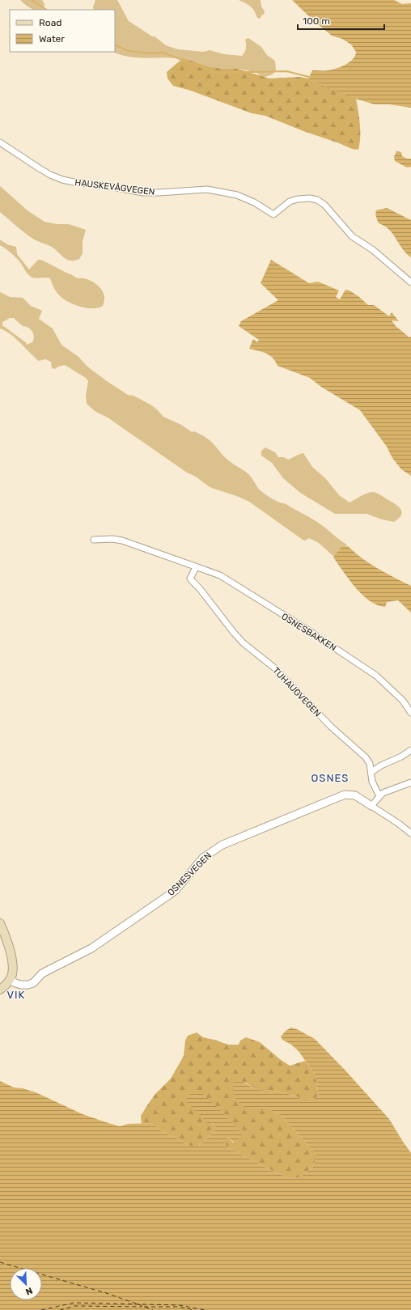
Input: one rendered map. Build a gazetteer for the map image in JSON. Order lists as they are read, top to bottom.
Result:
{
  "streets": {
    "street": [
      "HAUSKEVÅGVEGEN",
      "OSNESBAKKEN",
      "TUHAUGVEGEN",
      "OSNESVEGEN"
    ]
  },
  "crossings": [
    ["OSNESBAKKEN", "TUHAUGVEGEN"]
  ],
  "districts": ["OSNES", "VIK"],
  "legend": ["Road", "Water"],
  "scale_bar": "100 m",
  "north": "bottom right"
}
